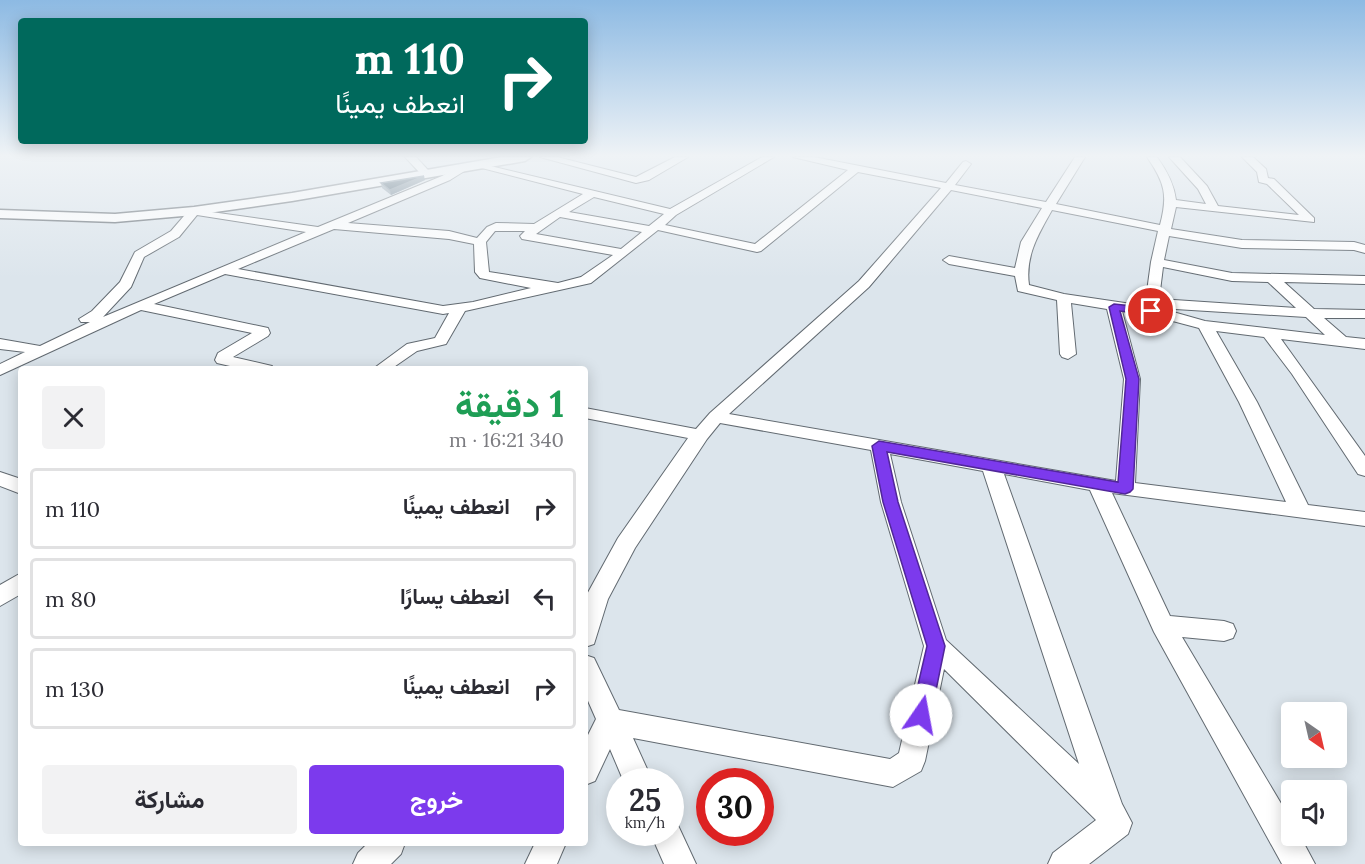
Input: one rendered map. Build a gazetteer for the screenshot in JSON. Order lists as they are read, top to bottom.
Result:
{
  "north": "bottom right",
  "page": {
    "turn": ["110 m", "انعطف يمينًا"],
    "heading": ["1 دقيقة", "340 m · 16:21"],
    "list": [
      {
        "name": "انعطف يمينًا",
        "value": "110 m"
      },
      {
        "name": "انعطف يسارًا",
        "value": "80 m"
      },
      {
        "name": "انعطف يمينًا",
        "value": "130 m"
      }
    ],
    "buttons": ["خروج", "مشاركة"],
    "speed": "25 km/h",
    "limit": "30"
  }
}
